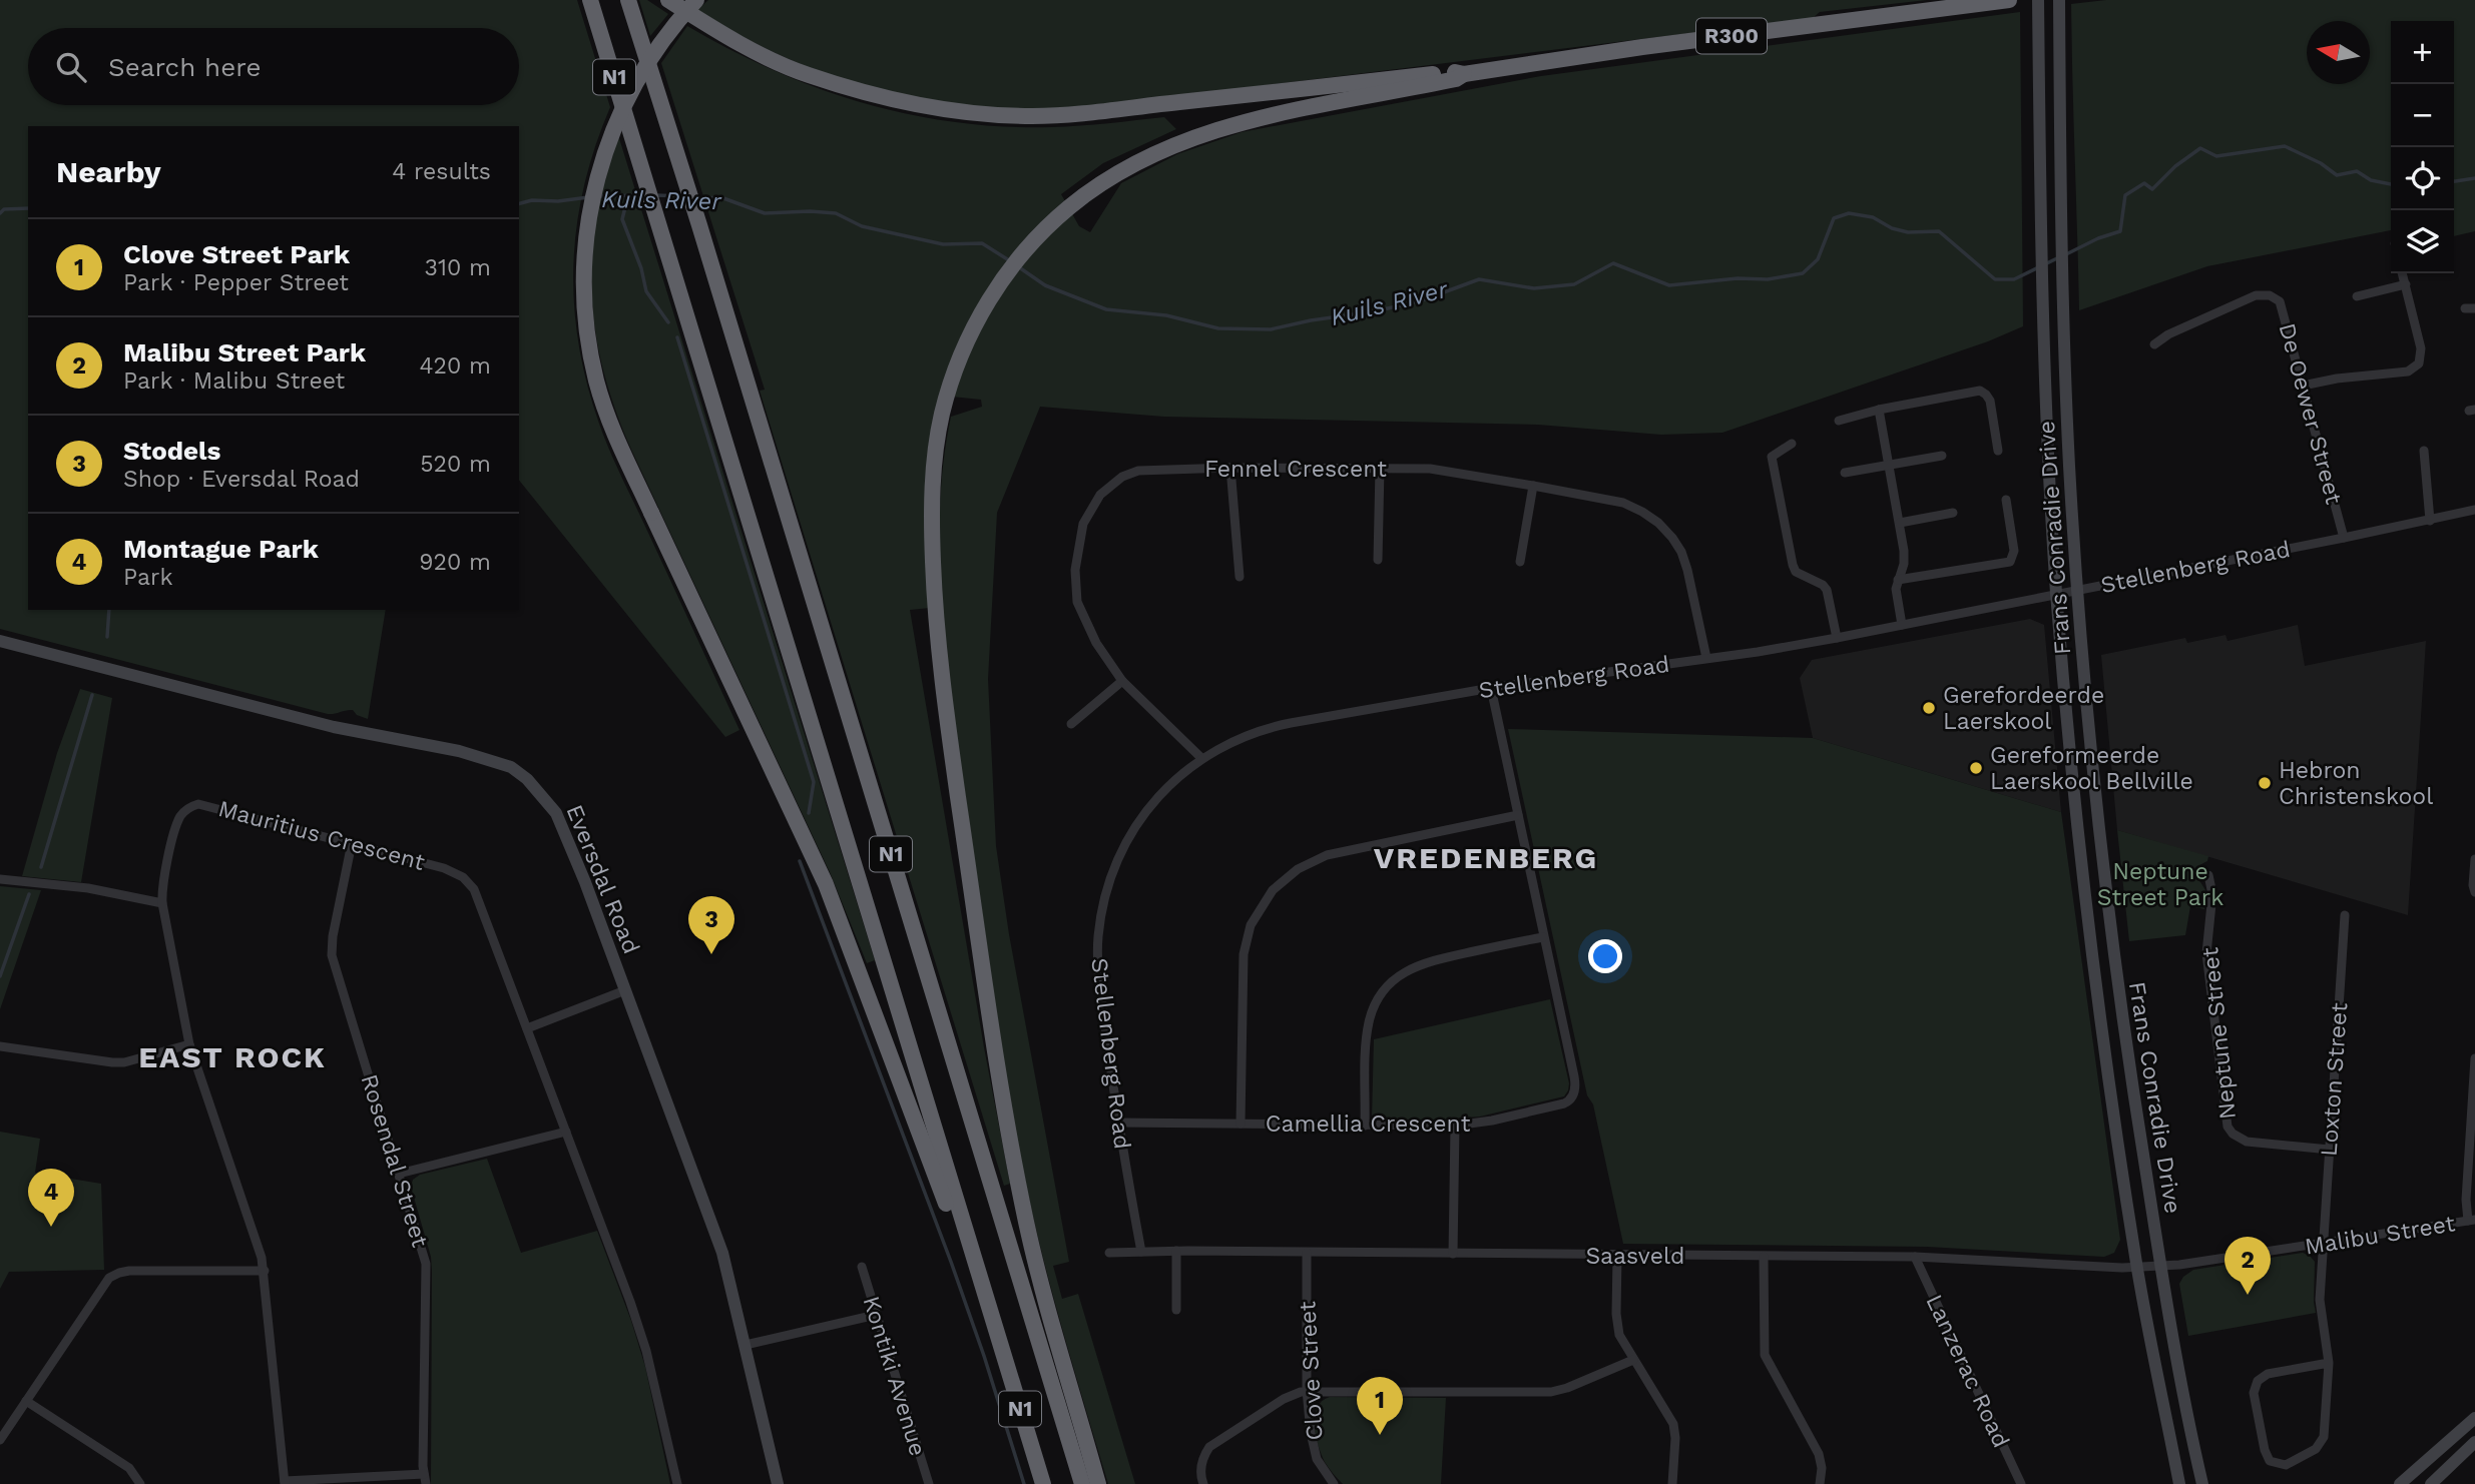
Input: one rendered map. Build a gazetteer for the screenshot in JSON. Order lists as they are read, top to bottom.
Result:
{
  "streets": {
    "highway": ["R300", "N1"],
    "street": [
      "De Oewer Street",
      "Fennel Crescent",
      "Frans Conradie Drive",
      "Stellenberg Road",
      "Mauritius Crescent",
      "Eversdal Road",
      "Neptune Street",
      "Loxton Street",
      "Camellia Crescent",
      "Rosendal Street",
      "Malibu Street",
      "Saasveld",
      "Clove Street",
      "Lanzerac Road",
      "Kontiki Avenue"
    ]
  },
  "crossings": [
    ["De Oewer Street", "Stellenberg Road"],
    ["Fennel Crescent", "Stellenberg Road"],
    ["Frans Conradie Drive", "Stellenberg Road"],
    ["Frans Conradie Drive", "Malibu Street"],
    ["Frans Conradie Drive", "Saasveld"],
    ["Stellenberg Road", "Camellia Crescent"],
    ["Stellenberg Road", "Saasveld"],
    ["Mauritius Crescent", "Rosendal Street"],
    ["Neptune Street", "Loxton Street"],
    ["Loxton Street", "Malibu Street"],
    ["Malibu Street", "Saasveld"],
    ["Saasveld", "Clove Street"],
    ["Saasveld", "Lanzerac Road"]
  ],
  "districts": ["VREDENBERG", "EAST ROCK"],
  "water": ["Kuils River"],
  "parks": ["Neptune Street Park"],
  "places": ["Gerefordeerde Laerskool", "Gereformeerde Laerskool Bellville", "Hebron Christenskool"],
  "north": "left",
  "page": {
    "map_buttons": ["+", "−"],
    "search": "Search here",
    "heading": ["Nearby", "4 results"],
    "list": [
      {
        "mark": "1",
        "name": "Clove Street Park",
        "note": "Park · Pepper Street",
        "value": "310 m"
      },
      {
        "mark": "2",
        "name": "Malibu Street Park",
        "note": "Park · Malibu Street",
        "value": "420 m"
      },
      {
        "mark": "3",
        "name": "Stodels",
        "note": "Shop · Eversdal Road",
        "value": "520 m"
      },
      {
        "mark": "4",
        "name": "Montague Park",
        "note": "Park",
        "value": "920 m"
      }
    ],
    "pins": [
      "3",
      "4",
      "2",
      "1"
    ]
  }
}
